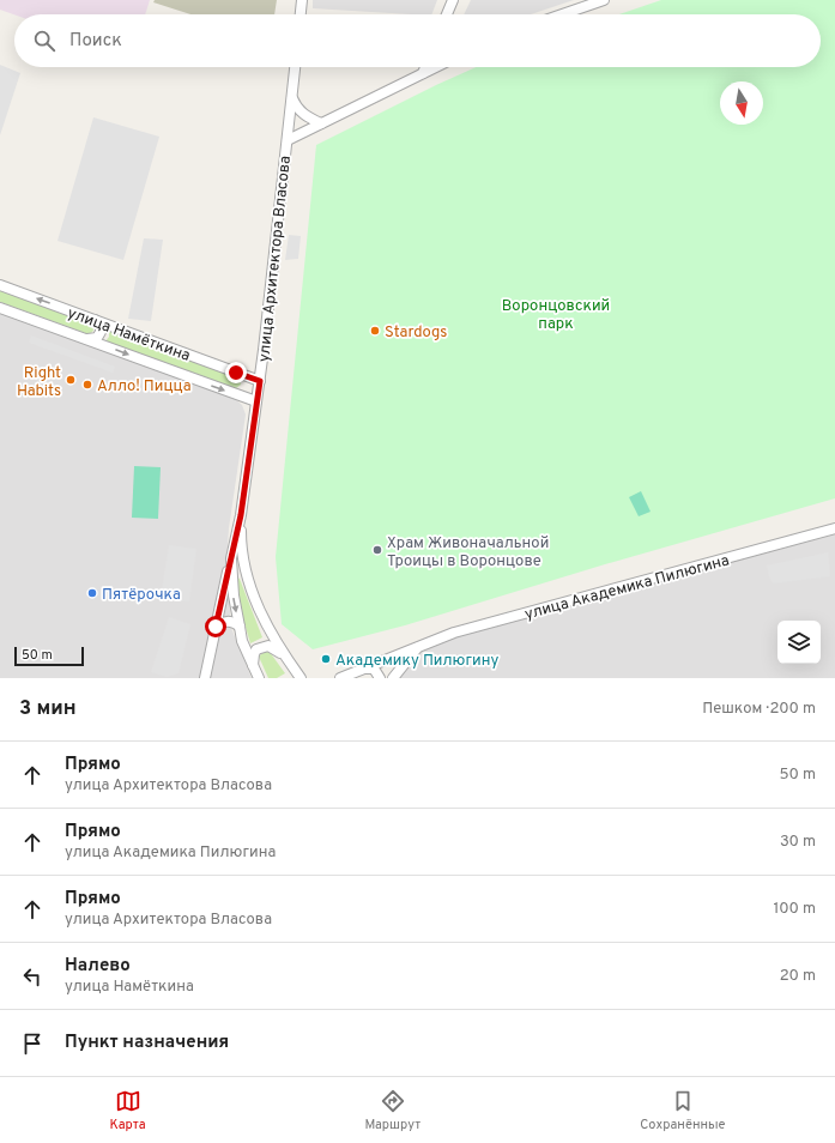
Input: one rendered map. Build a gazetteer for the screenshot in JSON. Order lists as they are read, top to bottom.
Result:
{
  "streets": {
    "street": ["улица Архитектора Власова", "улица Намёткина", "улица Академика Пилюгина"]
  },
  "crossings": [
    ["улица Архитектора Власова", "улица Намёткина"]
  ],
  "parks": ["Воронцовский парк"],
  "places": [
    "Stardogs",
    "Right Habits",
    "Алло! Пицца",
    "Храм Живоначальной Троицы в Воронцове",
    "Пятёрочка",
    "Академику Пилюгину"
  ],
  "scale_bar": "50 m",
  "north": "bottom",
  "page": {
    "search": "Поиск",
    "scale": "50 m",
    "heading": ["3 мин", "Пешком · 200 m"],
    "list": [
      ["Прямо", "улица Архитектора Власова", "50 m"],
      ["Прямо", "улица Академика Пилюгина", "30 m"],
      ["Прямо", "улица Архитектора Власова", "100 m"],
      ["Налево", "улица Намёткина", "20 m"],
      "Пункт назначения"
    ],
    "nav": ["Карта", "Маршрут", "Сохранённые"]
  }
}
